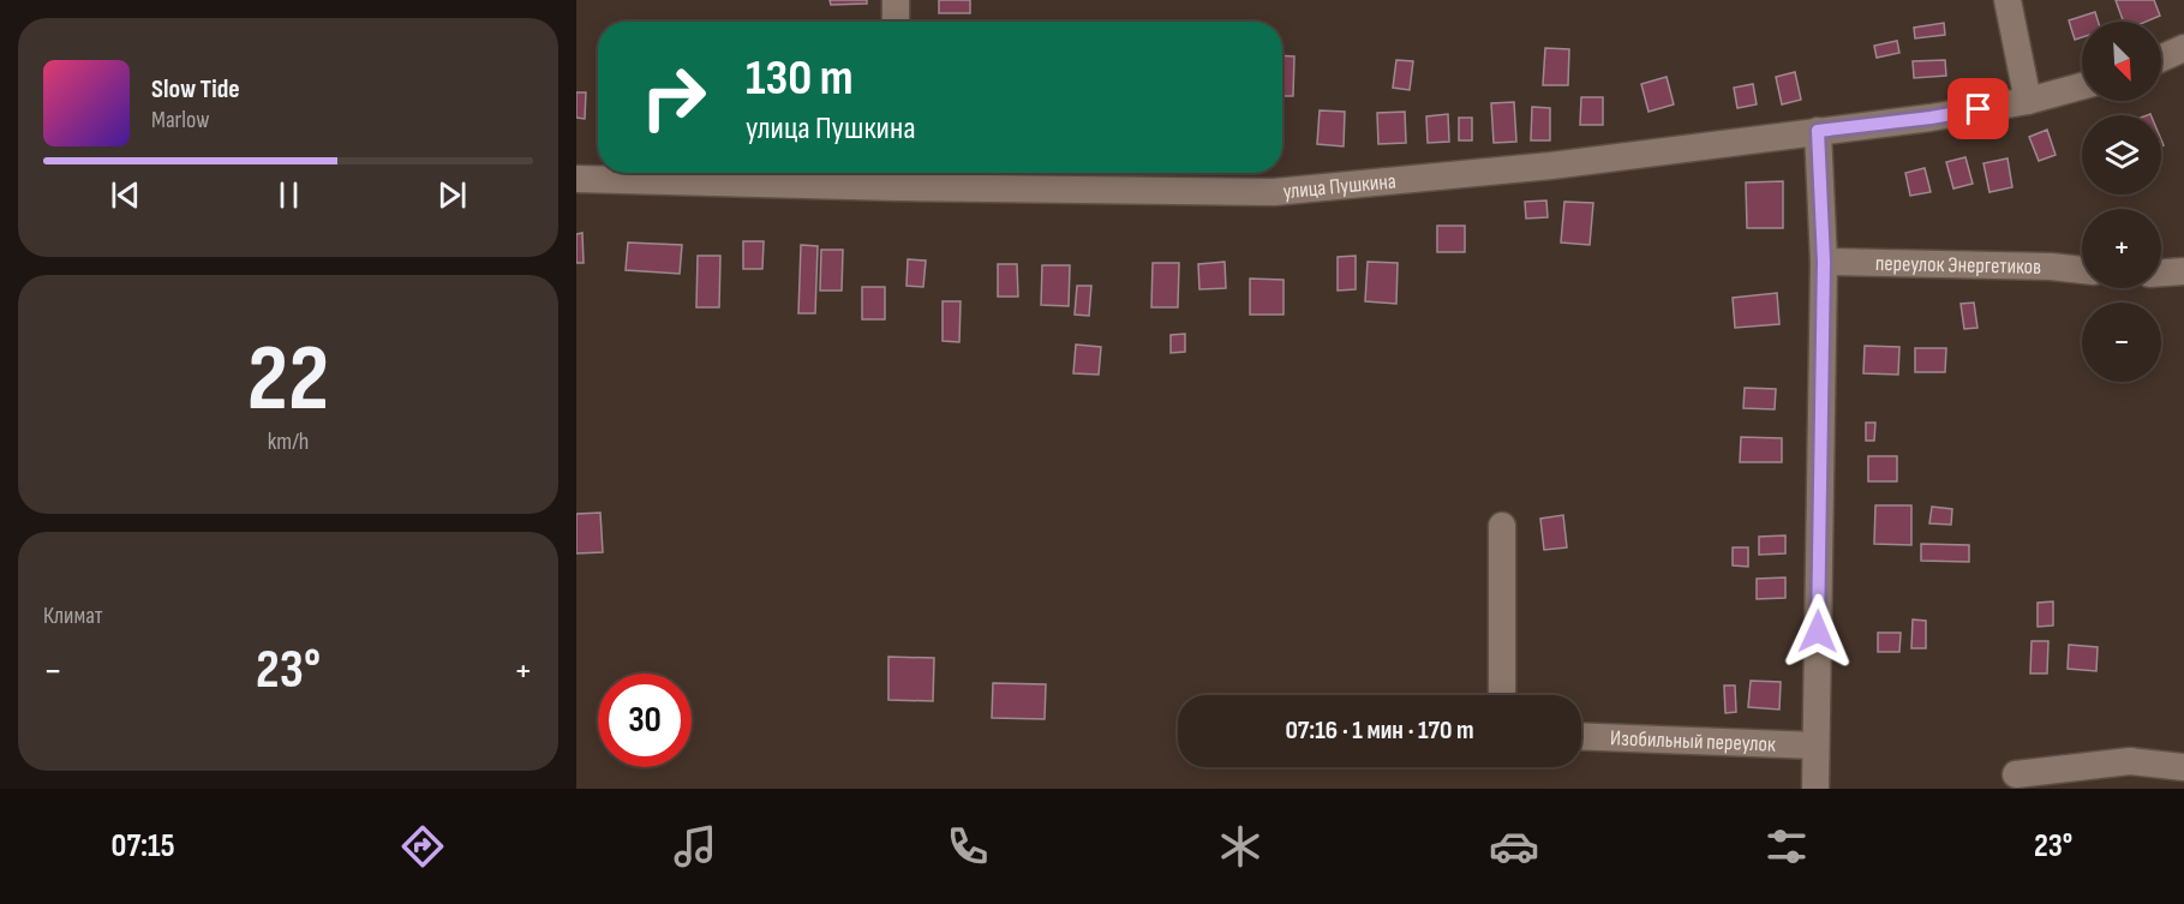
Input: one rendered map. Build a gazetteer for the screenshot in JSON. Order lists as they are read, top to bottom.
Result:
{
  "streets": {
    "street": ["улица Пушкина", "переулок Энергетиков", "Изобильный переулок"]
  },
  "north": "bottom right",
  "page": {
    "map_buttons": ["+", "−"],
    "turn": ["130 m", "улица Пушкина"],
    "song": ["Slow Tide", "Marlow"],
    "tile": [
      ["22", "km/h"],
      "Климат"
    ],
    "heat": ["−", "23°", "+"],
    "limit": "30",
    "trip": "07:16 · 1 мин · 170 m",
    "tabs": ["07:15", "23°"]
  }
}
